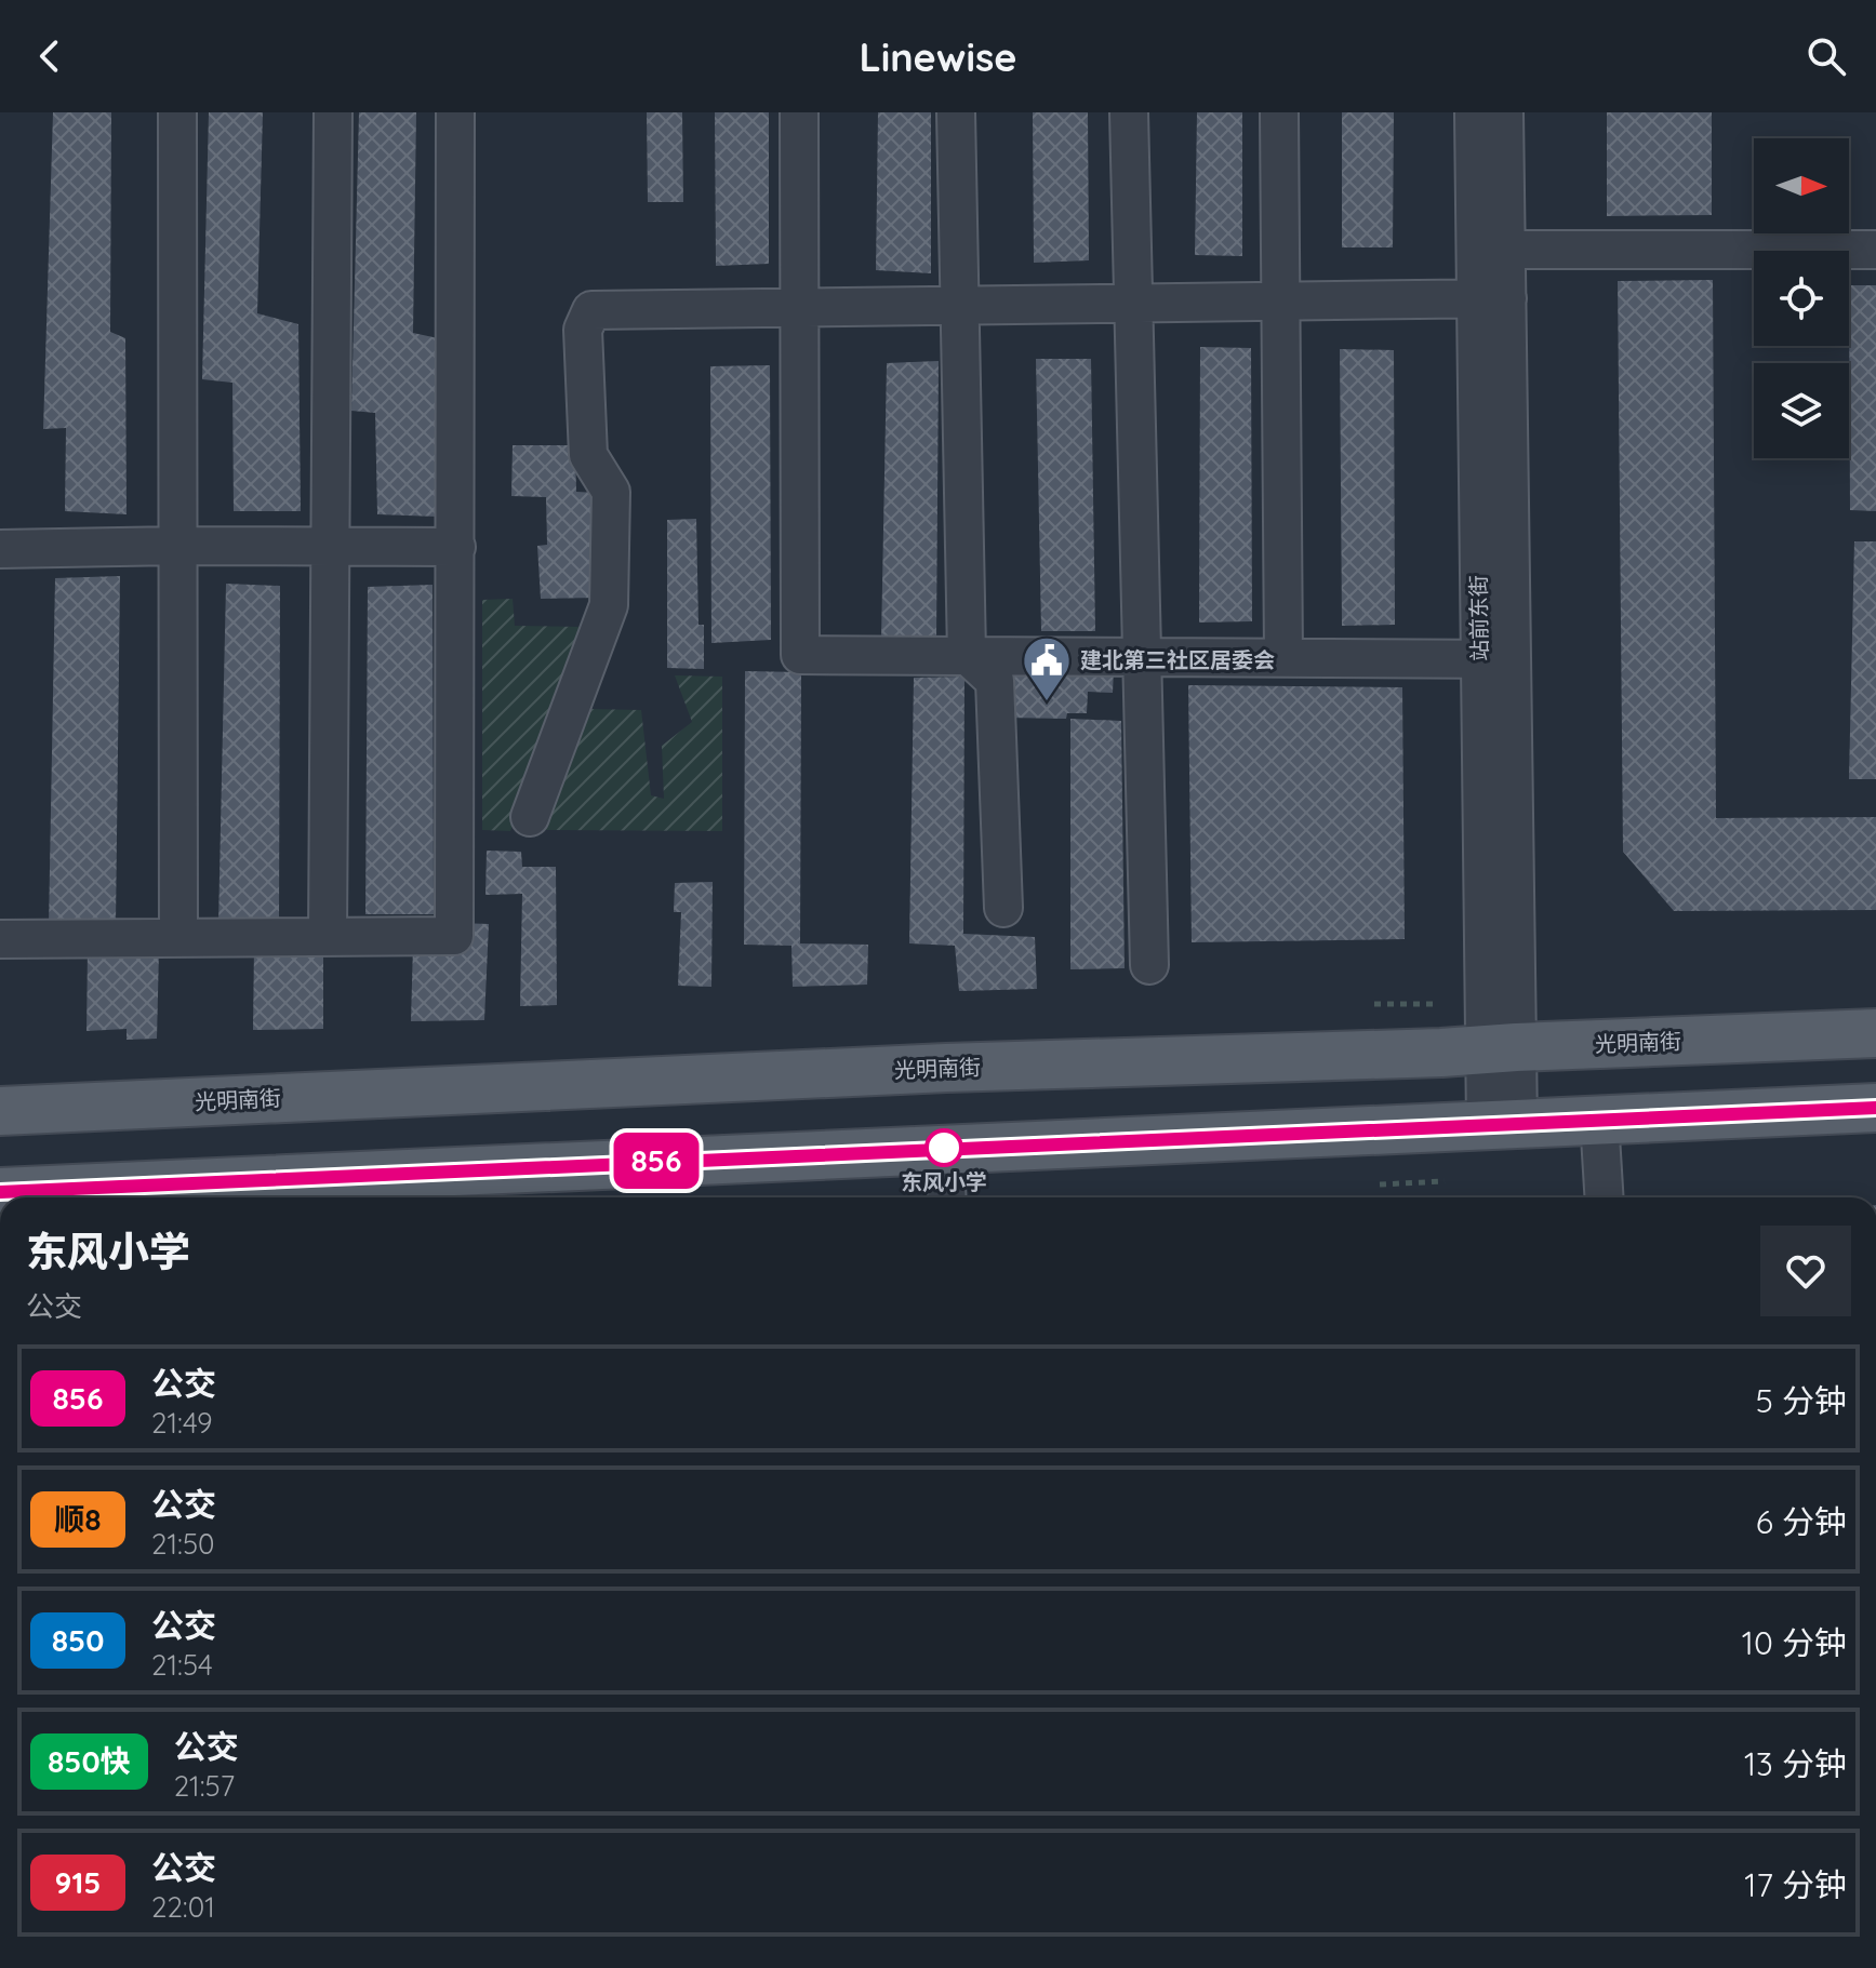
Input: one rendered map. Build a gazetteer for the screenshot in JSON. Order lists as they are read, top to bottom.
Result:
{
  "streets": {
    "main road": ["光明南街"],
    "street": ["站前东街"]
  },
  "crossings": [
    ["站前东街", "光明南街"]
  ],
  "places": {
    "public building": ["建北第三社区居委会"],
    "other": ["东风小学"]
  },
  "lines": ["bus line 856"],
  "north": "right",
  "page": {
    "header": "Linewise",
    "on_map": "856",
    "heading": ["东风小学", "公交"],
    "list": [
      {
        "mark": "856",
        "name": "公交",
        "note": "21:49",
        "value": "5 分钟"
      },
      {
        "mark": "顺8",
        "name": "公交",
        "note": "21:50",
        "value": "6 分钟"
      },
      {
        "mark": "850",
        "name": "公交",
        "note": "21:54",
        "value": "10 分钟"
      },
      {
        "mark": "850快",
        "name": "公交",
        "note": "21:57",
        "value": "13 分钟"
      },
      {
        "mark": "915",
        "name": "公交",
        "note": "22:01",
        "value": "17 分钟"
      }
    ]
  }
}
